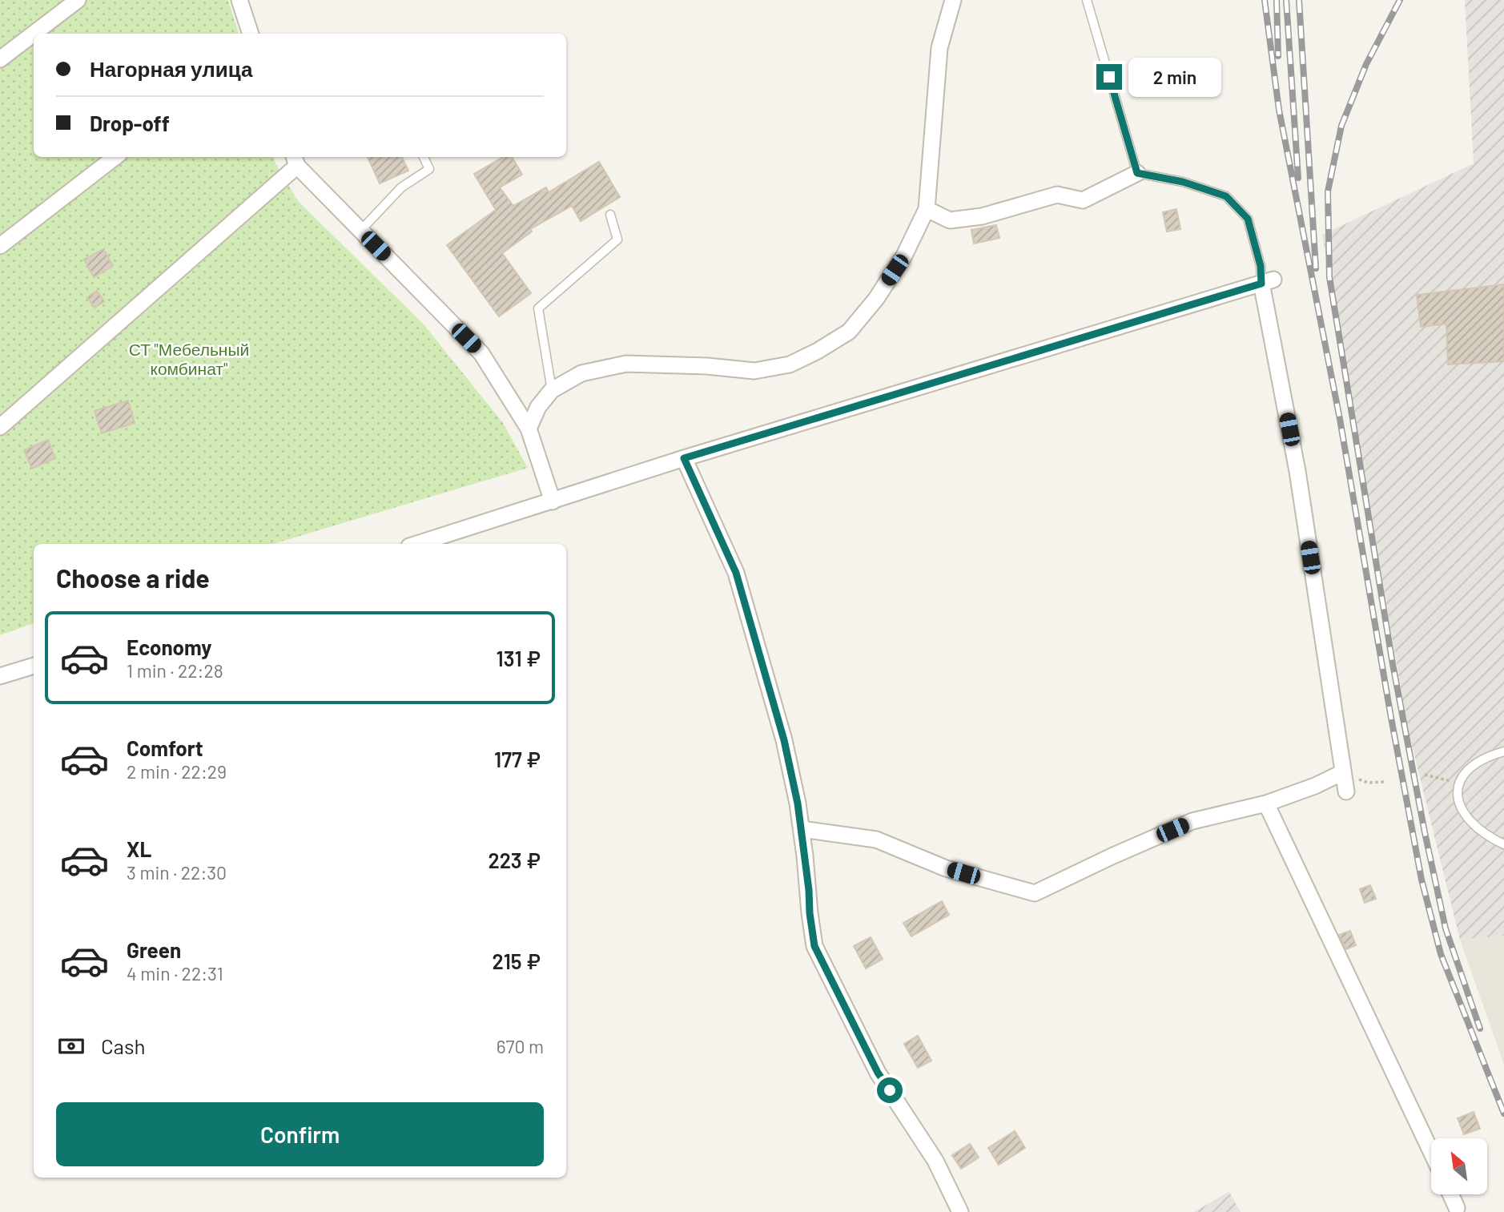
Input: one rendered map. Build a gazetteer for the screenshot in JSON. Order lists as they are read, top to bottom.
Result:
{
  "parks": ["СТ \"Мебельный комбинат\""],
  "north": "top left",
  "page": {
    "banner": ["Нагорная улица", "Drop-off"],
    "bubble": "2 min",
    "heading": "Choose a ride",
    "list": [
      {
        "name": "Economy",
        "note": "1 min · 22:28",
        "value": "131 ₽"
      },
      {
        "name": "Comfort",
        "note": "2 min · 22:29",
        "value": "177 ₽"
      },
      {
        "name": "XL",
        "note": "3 min · 22:30",
        "value": "223 ₽"
      },
      {
        "name": "Green",
        "note": "4 min · 22:31",
        "value": "215 ₽"
      }
    ],
    "pay": ["Cash", "670 m"],
    "buttons": "Confirm"
  }
}
